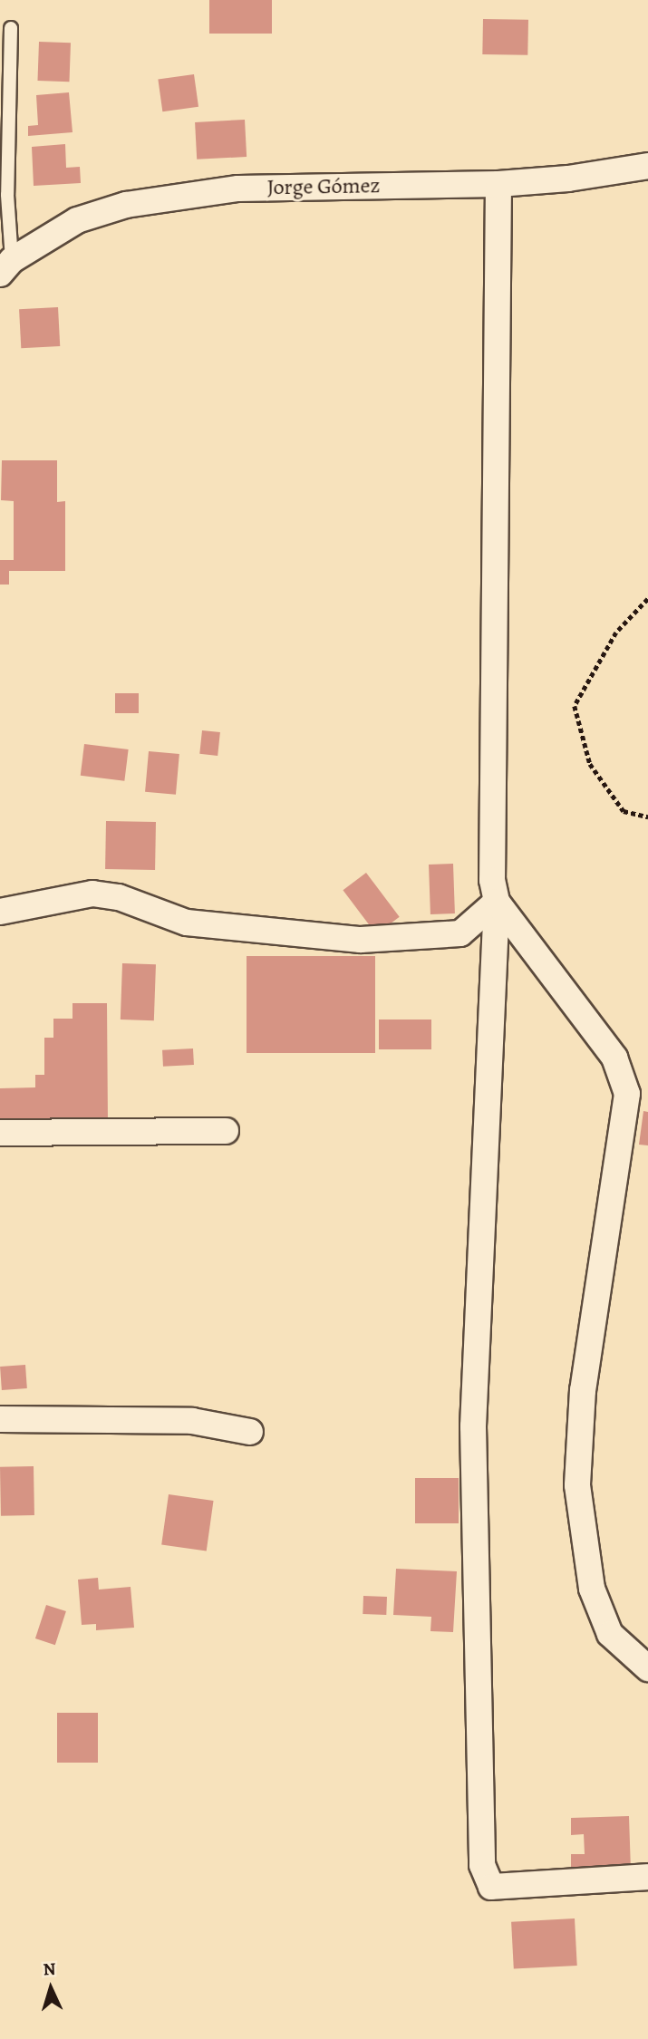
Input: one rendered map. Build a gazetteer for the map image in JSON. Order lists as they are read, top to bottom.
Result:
{
  "streets": {
    "street": ["Jorge Gómez"]
  },
  "north": "top"
}
